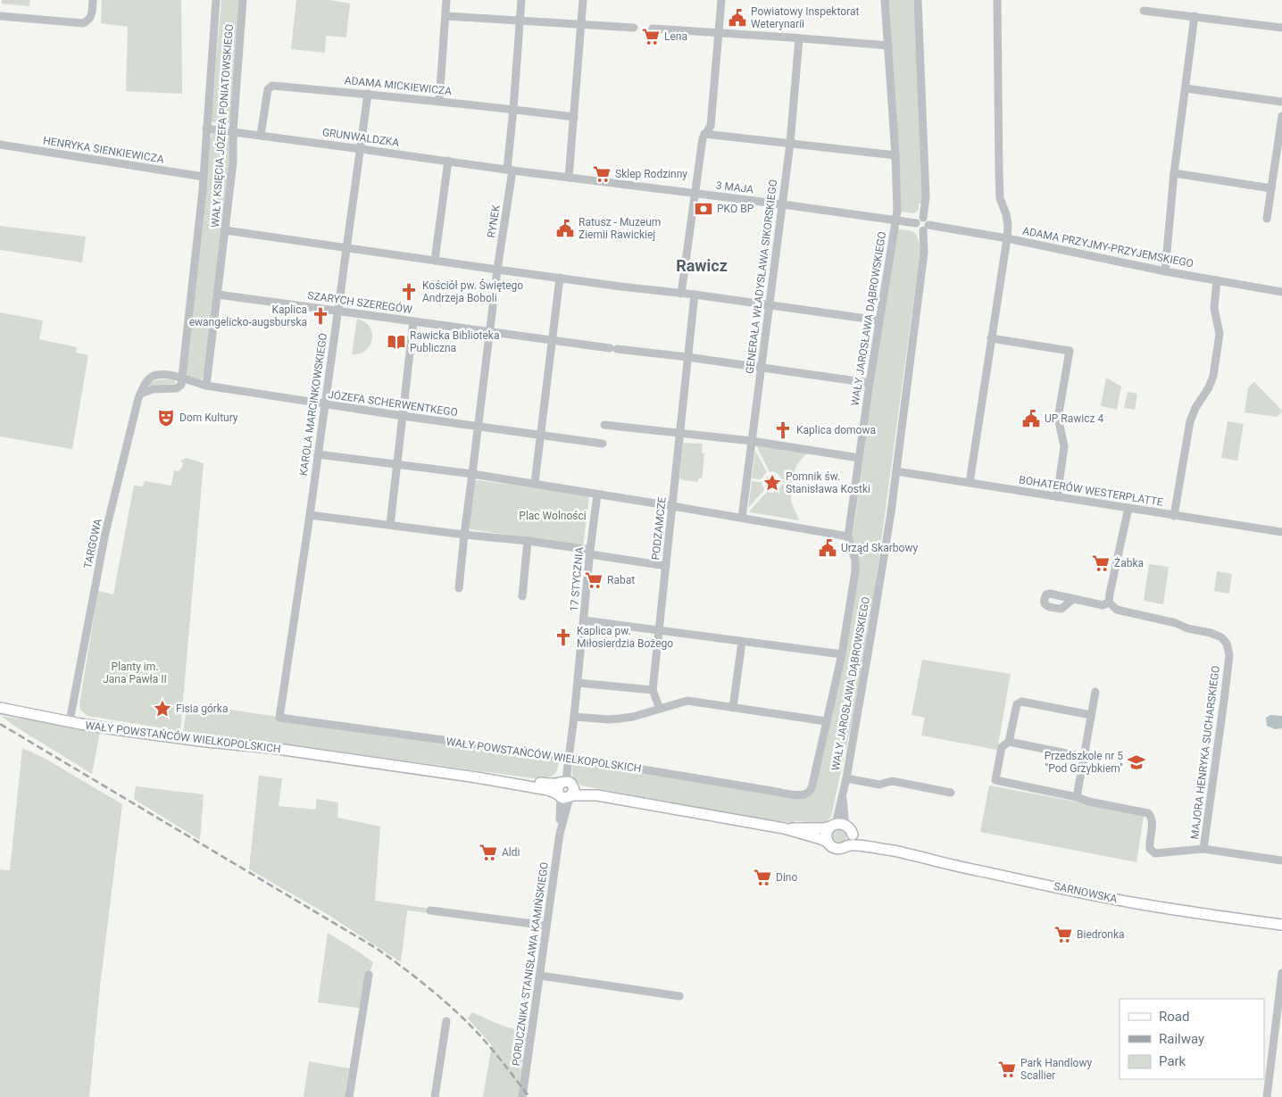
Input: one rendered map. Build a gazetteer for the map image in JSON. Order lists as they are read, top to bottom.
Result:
{
  "streets": {
    "main road": ["WAŁY POWSTAŃCÓW WIELKOPOLSKICH", "SARNOWSKA"],
    "street": [
      "ADAMA MICKIEWICZA",
      "WAŁY KSIĘCIA JÓZEFA PONIATOWSKIEGO",
      "GRUNWALDZKA",
      "HENRYKA SIENKIEWICZA",
      "3 MAJA",
      "RYNEK",
      "ADAMA PRZYJMY-PRZYJEMSKIEGO",
      "GENERAŁA WŁADYSŁAWA SIKORSKIEGO",
      "SZARYCH SZEREGÓW",
      "WAŁY JAROSŁAWA DĄBROWSKIEGO",
      "JÓZEFA SCHERWENTKEGO",
      "KAROLA MARCINKOWSKIEGO",
      "BOHATERÓW WESTERPLATTE",
      "PODZAMCZE",
      "TARGOWA",
      "17 STYCZNIA",
      "MAJORA HENRYKA SUCHARSKIEGO",
      "PORUCZNIKA STANISŁAWA KAMIŃSKIEGO"
    ]
  },
  "crossings": [
    ["ADAMA MICKIEWICZA", "GRUNWALDZKA"],
    ["ADAMA MICKIEWICZA", "RYNEK"],
    ["ADAMA MICKIEWICZA", "KAROLA MARCINKOWSKIEGO"],
    ["WAŁY KSIĘCIA JÓZEFA PONIATOWSKIEGO", "GRUNWALDZKA"],
    ["WAŁY KSIĘCIA JÓZEFA PONIATOWSKIEGO", "HENRYKA SIENKIEWICZA"],
    ["WAŁY KSIĘCIA JÓZEFA PONIATOWSKIEGO", "SZARYCH SZEREGÓW"],
    ["WAŁY KSIĘCIA JÓZEFA PONIATOWSKIEGO", "JÓZEFA SCHERWENTKEGO"],
    ["WAŁY KSIĘCIA JÓZEFA PONIATOWSKIEGO", "TARGOWA"],
    ["GRUNWALDZKA", "RYNEK"],
    ["GRUNWALDZKA", "KAROLA MARCINKOWSKIEGO"],
    ["3 MAJA", "ADAMA PRZYJMY-PRZYJEMSKIEGO"],
    ["3 MAJA", "GENERAŁA WŁADYSŁAWA SIKORSKIEGO"],
    ["3 MAJA", "WAŁY JAROSŁAWA DĄBROWSKIEGO"],
    ["RYNEK", "SZARYCH SZEREGÓW"],
    ["RYNEK", "JÓZEFA SCHERWENTKEGO"],
    ["ADAMA PRZYJMY-PRZYJEMSKIEGO", "WAŁY JAROSŁAWA DĄBROWSKIEGO"],
    ["GENERAŁA WŁADYSŁAWA SIKORSKIEGO", "SZARYCH SZEREGÓW"],
    ["SZARYCH SZEREGÓW", "WAŁY JAROSŁAWA DĄBROWSKIEGO"],
    ["SZARYCH SZEREGÓW", "KAROLA MARCINKOWSKIEGO"],
    ["SZARYCH SZEREGÓW", "PODZAMCZE"],
    ["WAŁY JAROSŁAWA DĄBROWSKIEGO", "BOHATERÓW WESTERPLATTE"],
    ["WAŁY JAROSŁAWA DĄBROWSKIEGO", "WAŁY POWSTAŃCÓW WIELKOPOLSKICH"],
    ["WAŁY JAROSŁAWA DĄBROWSKIEGO", "SARNOWSKA"],
    ["JÓZEFA SCHERWENTKEGO", "KAROLA MARCINKOWSKIEGO"],
    ["JÓZEFA SCHERWENTKEGO", "TARGOWA"],
    ["KAROLA MARCINKOWSKIEGO", "WAŁY POWSTAŃCÓW WIELKOPOLSKICH"],
    ["TARGOWA", "WAŁY POWSTAŃCÓW WIELKOPOLSKICH"],
    ["17 STYCZNIA", "WAŁY POWSTAŃCÓW WIELKOPOLSKICH"],
    ["17 STYCZNIA", "PORUCZNIKA STANISŁAWA KAMIŃSKIEGO"],
    ["WAŁY POWSTAŃCÓW WIELKOPOLSKICH", "SARNOWSKA"],
    ["WAŁY POWSTAŃCÓW WIELKOPOLSKICH", "PORUCZNIKA STANISŁAWA KAMIŃSKIEGO"]
  ],
  "districts": ["Rawicz"],
  "parks": ["Plac Wolności", "Planty im. Jana Pawła II"],
  "places": {
    "public building": [
      "Powiatowy Inspektorat Weterynarii",
      "Ratusz - Muzeum Ziemii Rawickiej",
      "UP Rawicz 4",
      "Urząd Skarbowy"
    ],
    "supermarket": [
      "Lena",
      "Sklep Rodzinny",
      "Żabka",
      "Rabat",
      "Aldi",
      "Dino",
      "Biedronka",
      "Park Handlowy Scallier"
    ],
    "bank": ["PKO BP"],
    "church": [
      "Kościół pw. Świętego Andrzeja Boboli",
      "Kaplica ewangelicko-augsburska",
      "Kaplica domowa",
      "Kaplica pw. Miłosierdzia Bożego"
    ],
    "library": ["Rawicka Biblioteka Publiczna"],
    "theatre": ["Dom Kultury"],
    "place": ["Pomnik św. Stanisława Kostki", "Fisia górka"],
    "school or university": ["Przedszkole nr 5 \"Pod Grzybkiem\""]
  },
  "legend": ["Road", "Railway", "Park"]
}
